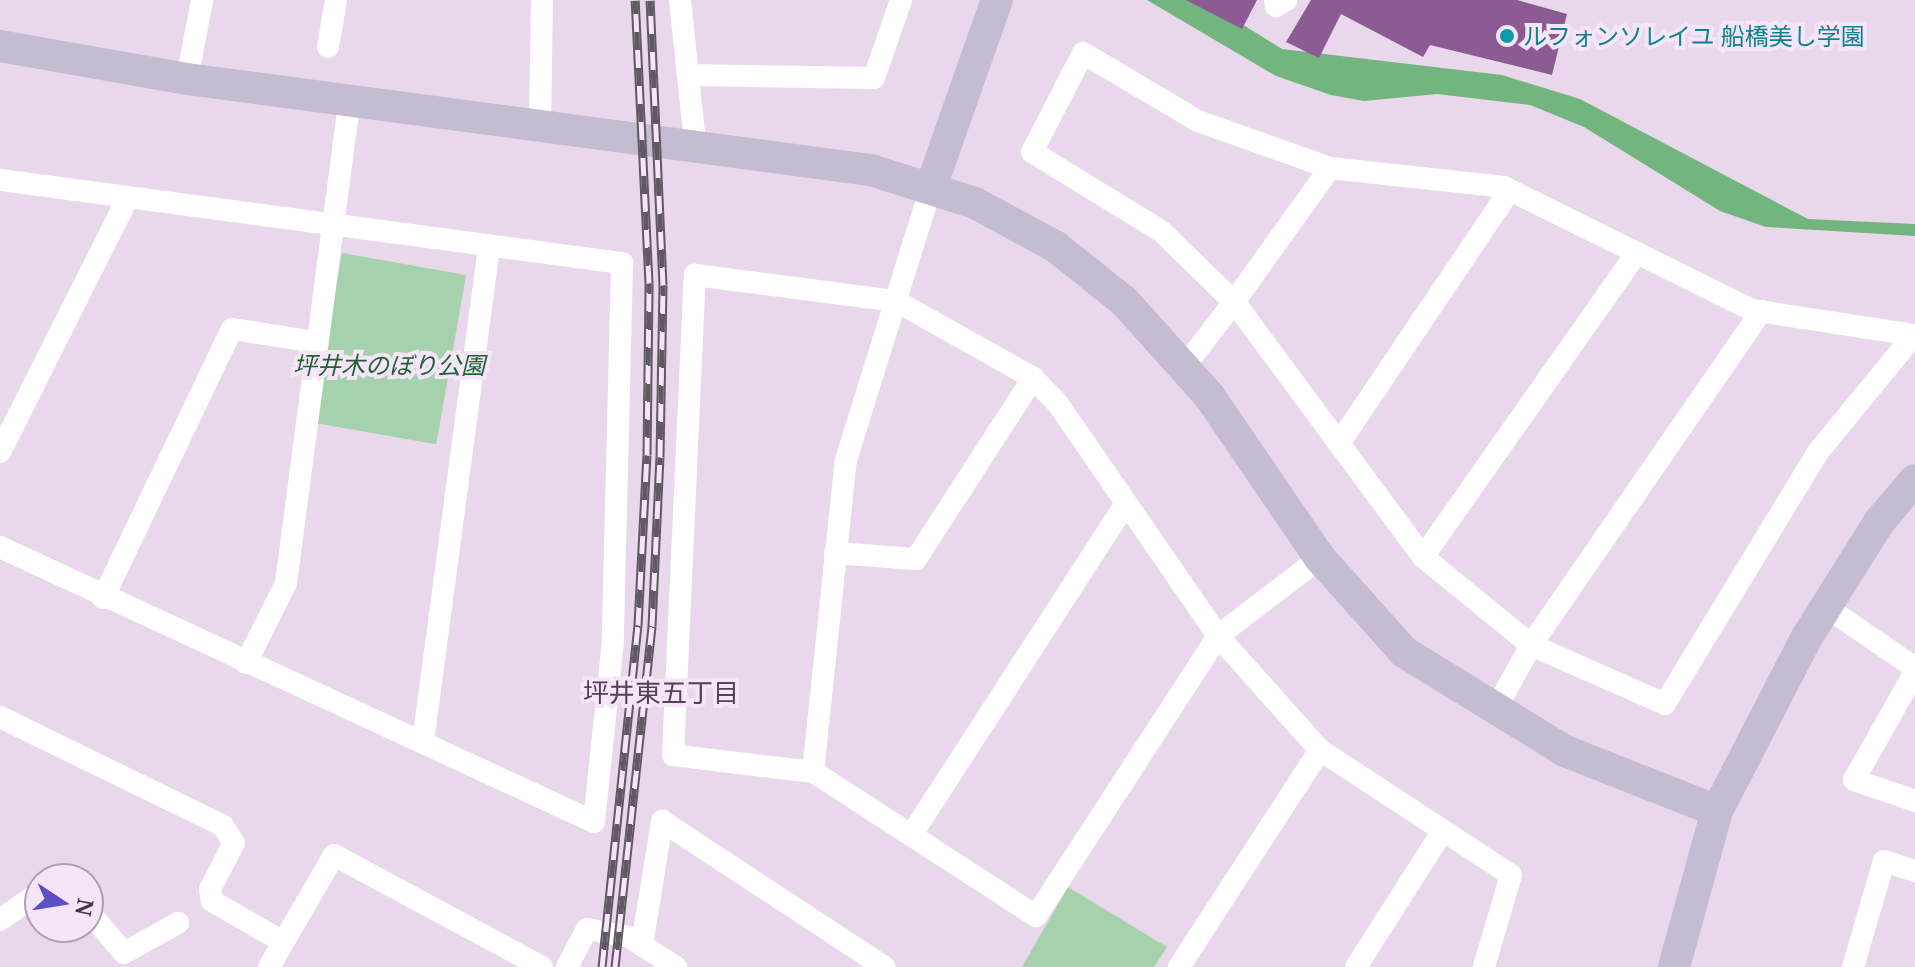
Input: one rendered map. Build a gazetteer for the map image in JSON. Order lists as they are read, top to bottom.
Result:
{
  "districts": ["坪井東五丁目"],
  "parks": ["坪井木のぼり公園"],
  "places": ["ルフォンソレイユ 船橋美し学園"],
  "north": "right"
}
